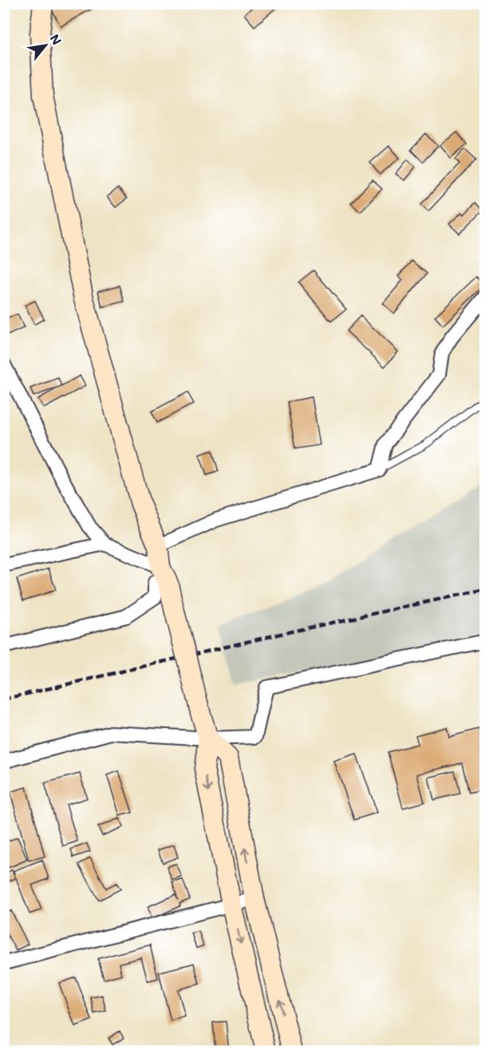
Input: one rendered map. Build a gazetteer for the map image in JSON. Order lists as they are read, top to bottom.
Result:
{
  "north": "top right"
}
